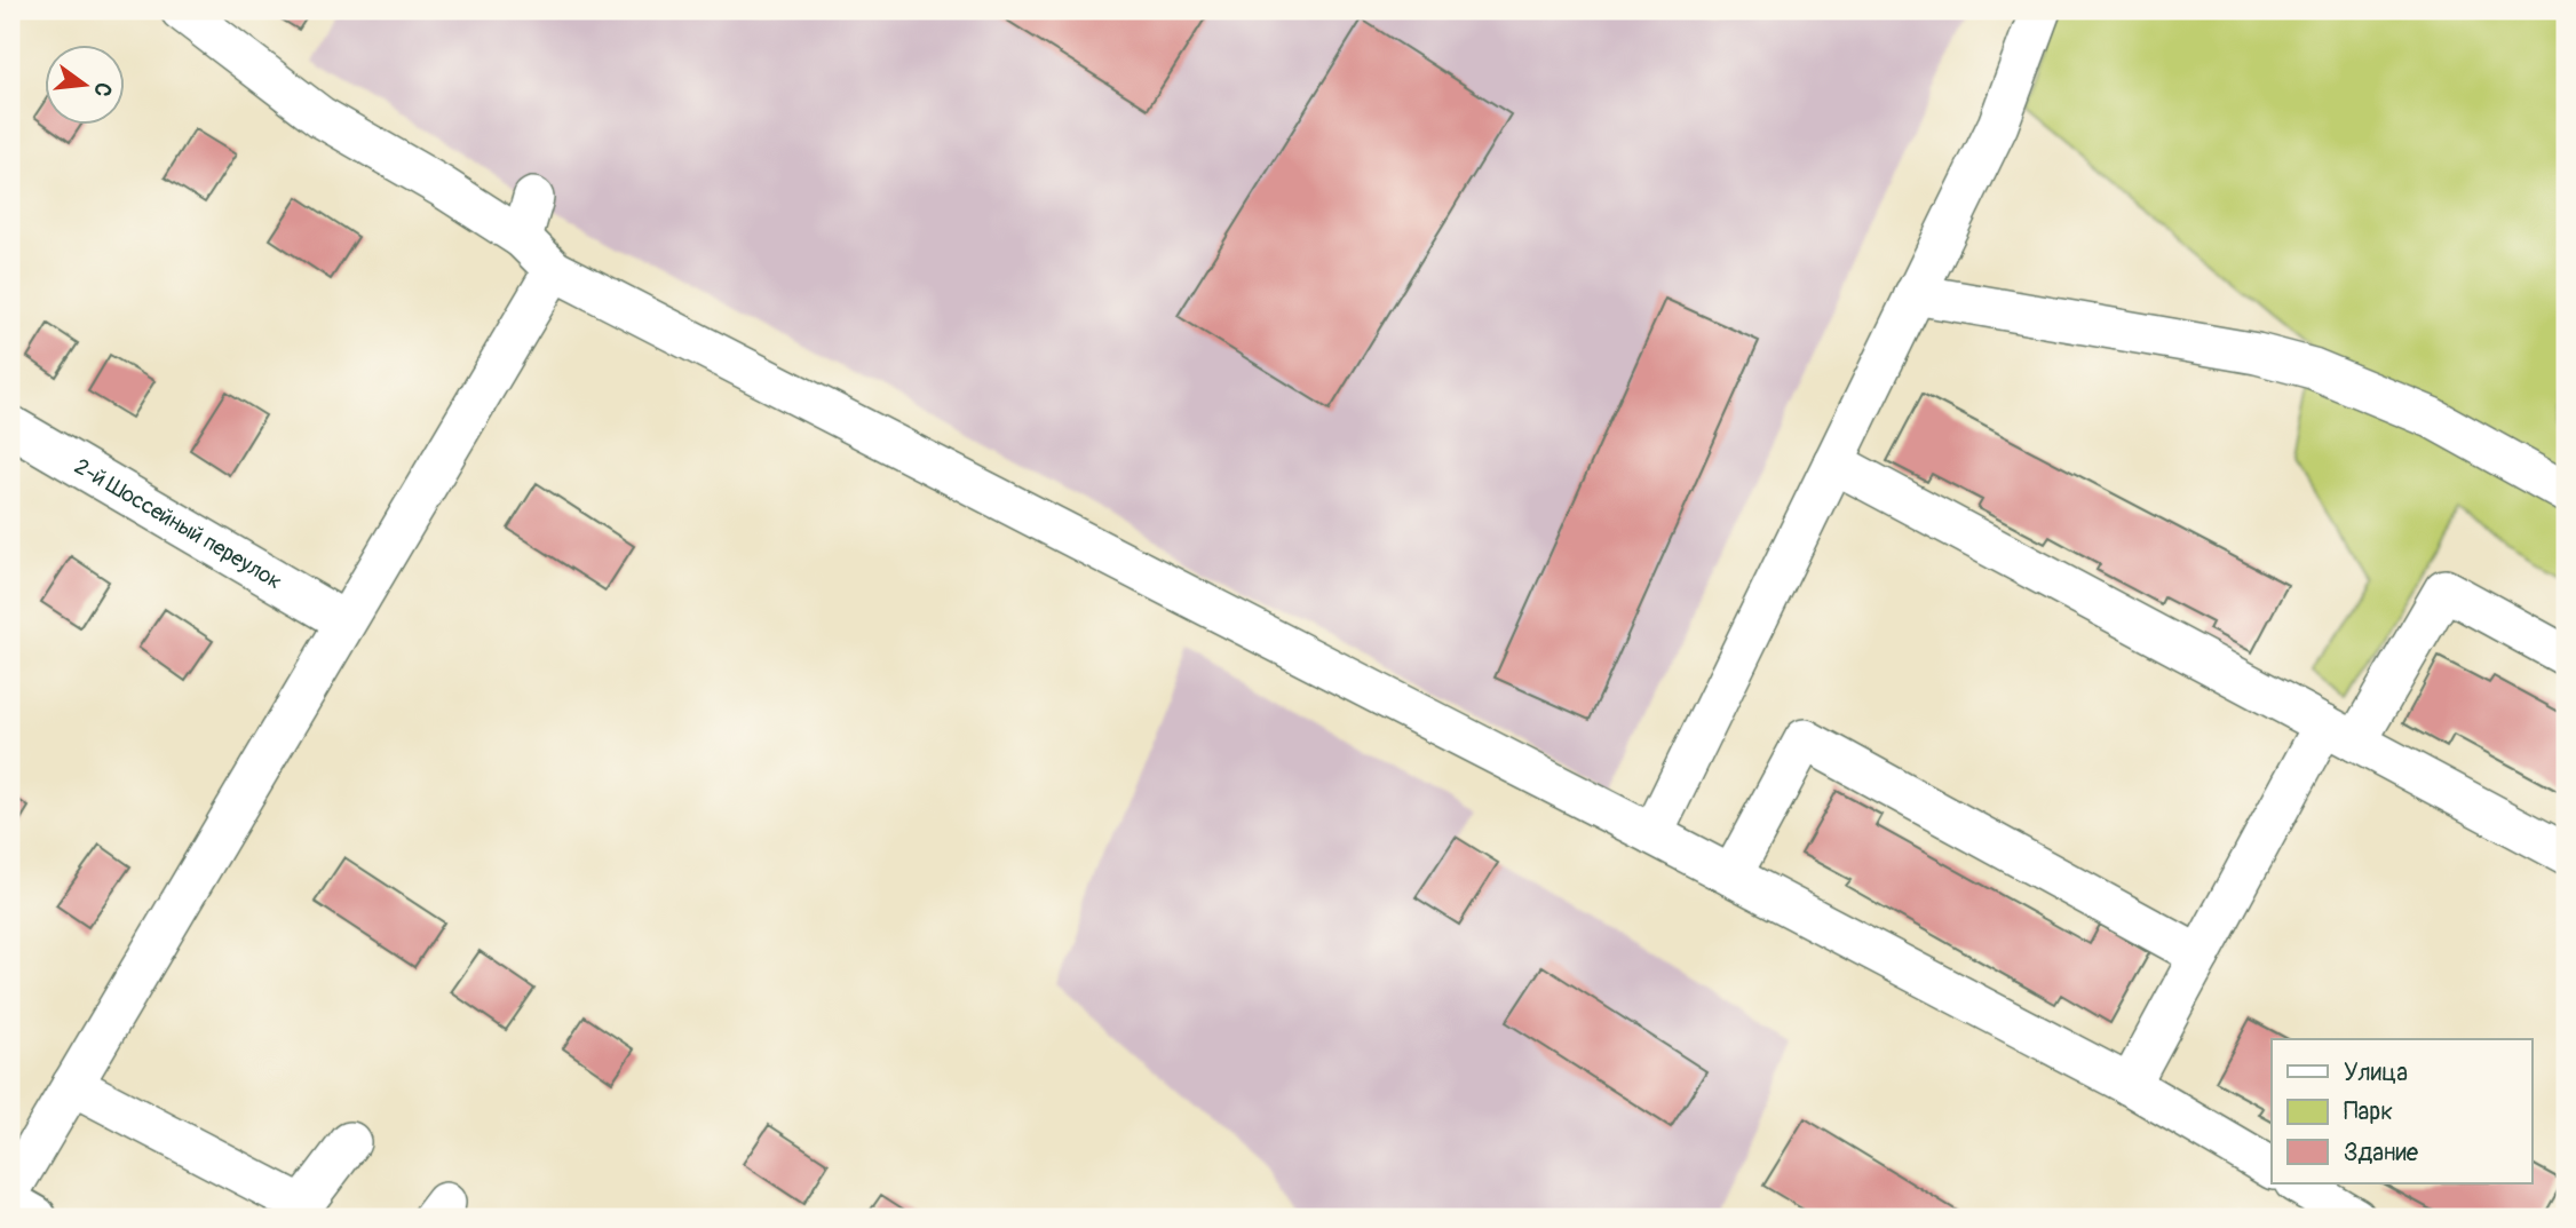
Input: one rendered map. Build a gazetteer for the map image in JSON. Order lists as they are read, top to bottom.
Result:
{
  "streets": {
    "street": ["2-й Шоссейный переулок"]
  },
  "legend": ["Улица", "Парк", "Здание"],
  "north": "right"
}
